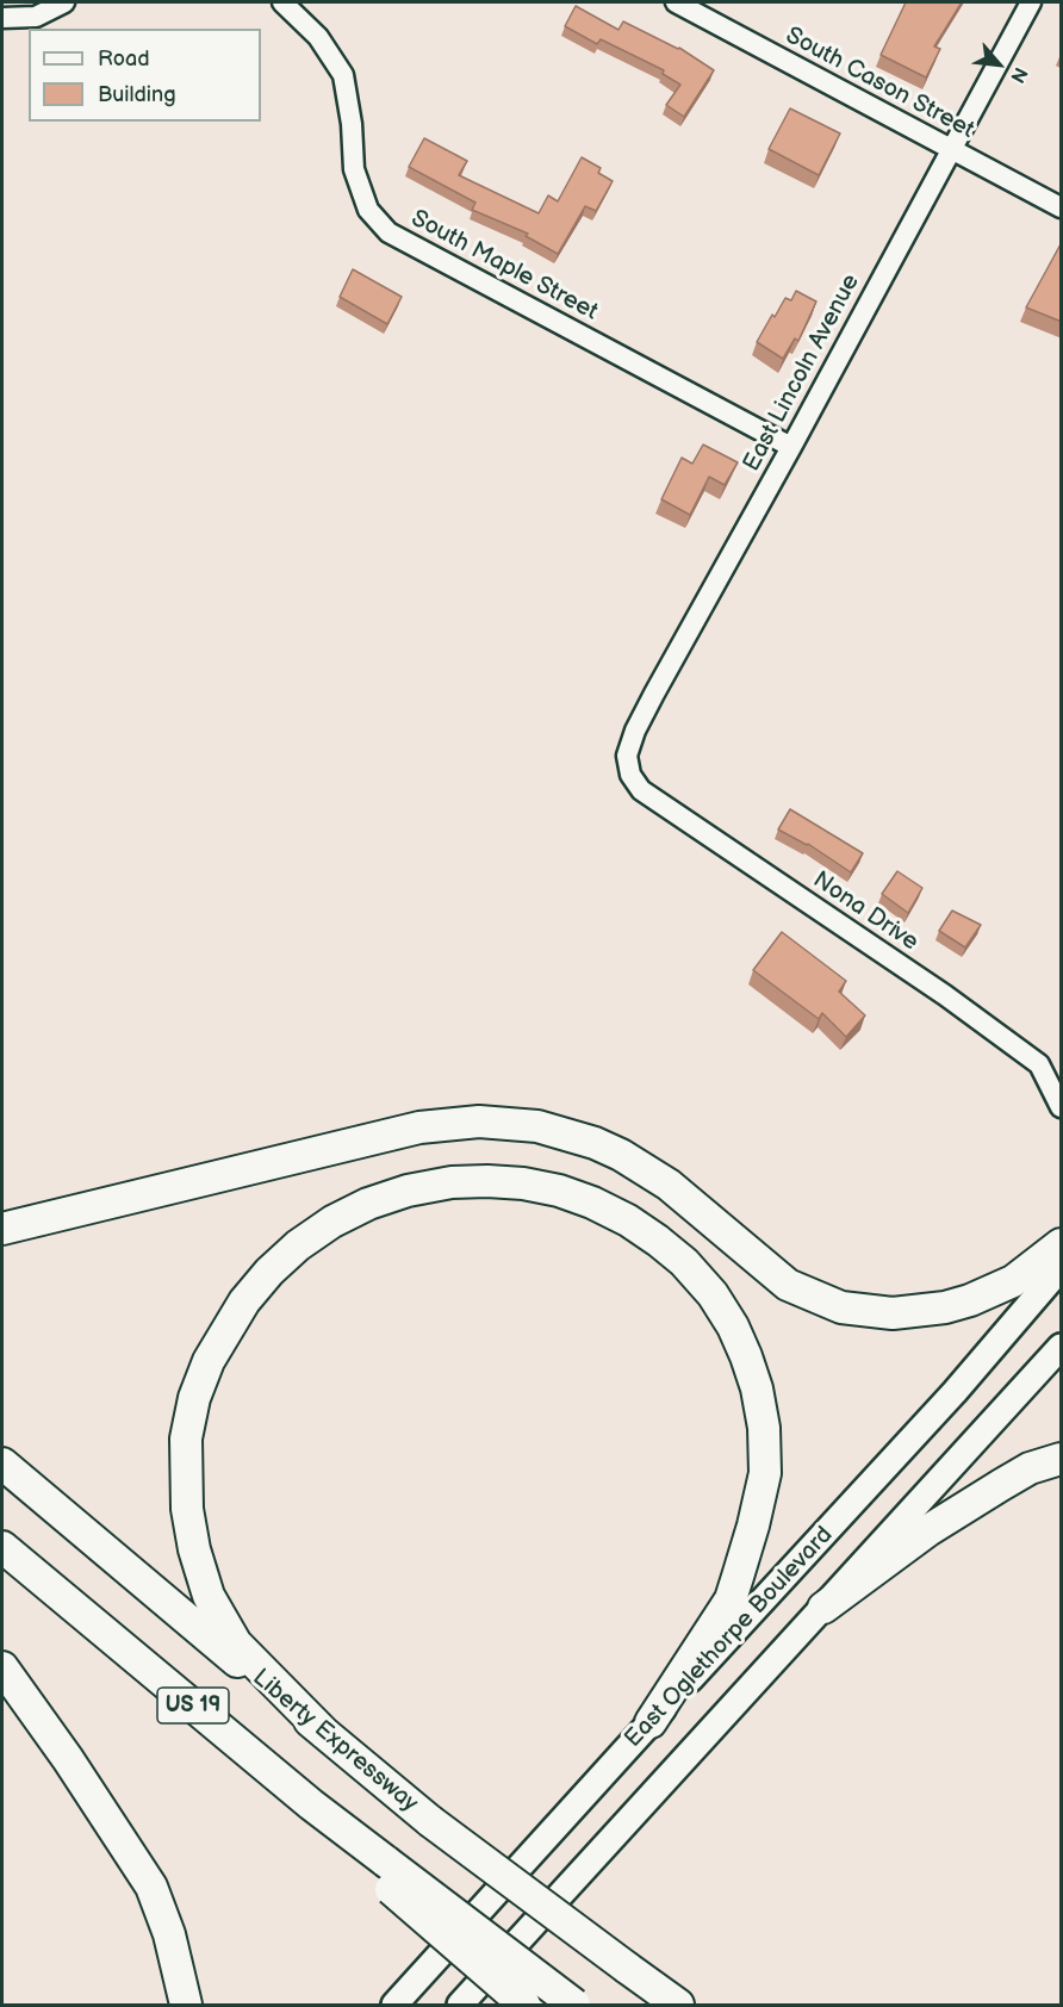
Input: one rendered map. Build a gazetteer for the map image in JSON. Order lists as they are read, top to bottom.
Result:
{
  "streets": {
    "highway": ["US 19", "Liberty Expressway"],
    "main road": ["East Oglethorpe Boulevard"],
    "street": [
      "South Cason Street",
      "South Maple Street",
      "East Lincoln Avenue",
      "Nona Drive"
    ]
  },
  "crossings": [
    ["South Cason Street", "East Lincoln Avenue"],
    ["South Maple Street", "East Lincoln Avenue"],
    ["East Lincoln Avenue", "Nona Drive"]
  ],
  "legend": ["Road", "Building"],
  "north": "bottom right"
}
